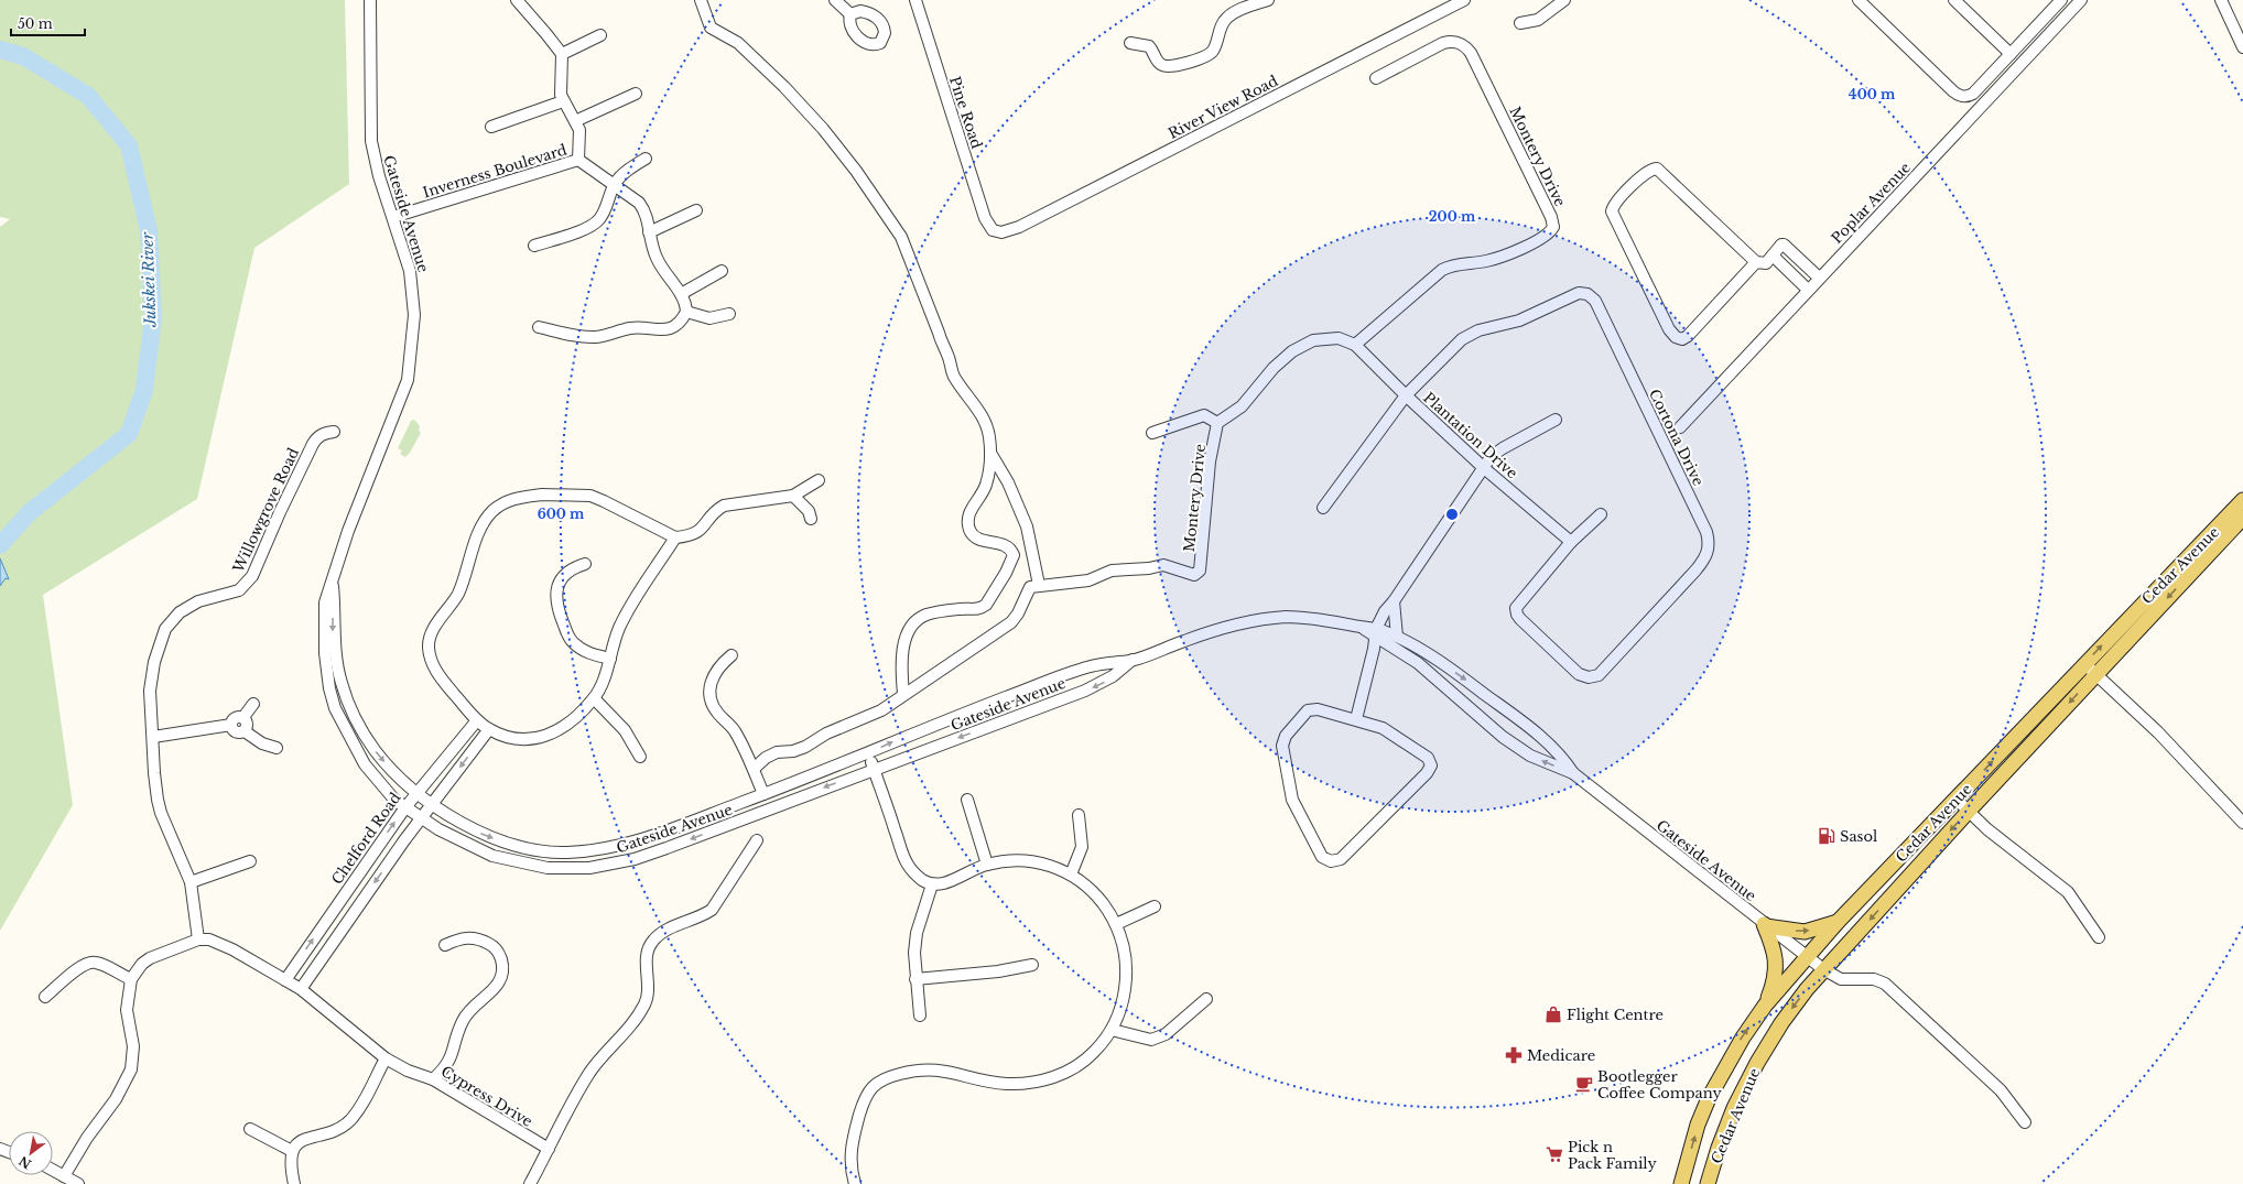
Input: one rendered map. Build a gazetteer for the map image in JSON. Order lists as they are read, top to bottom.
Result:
{
  "streets": {
    "main road": ["Cedar Avenue"],
    "street": [
      "River View Road",
      "Pine Road",
      "Montery Drive",
      "Inverness Boulevard",
      "Poplar Avenue",
      "Gateside Avenue",
      "Plantation Drive",
      "Cortona Drive",
      "Willowgrove Road",
      "Chelford Road",
      "Cypress Drive"
    ]
  },
  "crossings": [
    ["River View Road", "Pine Road"],
    ["Montery Drive", "Plantation Drive"],
    ["Inverness Boulevard", "Gateside Avenue"],
    ["Gateside Avenue", "Cedar Avenue"],
    ["Gateside Avenue", "Chelford Road"],
    ["Plantation Drive", "Cortona Drive"]
  ],
  "water": ["Jukskei River"],
  "places": {
    "fuel station": ["Sasol"],
    "shop": ["Flight Centre"],
    "pharmacy": ["Medicare"],
    "cafe": ["Bootlegger Coffee Company"],
    "supermarket": ["Pick n Pack Family"]
  },
  "scale_bar": "50 m",
  "north": "bottom left",
  "rings": ["400 m", "200 m", "600 m"]
}
